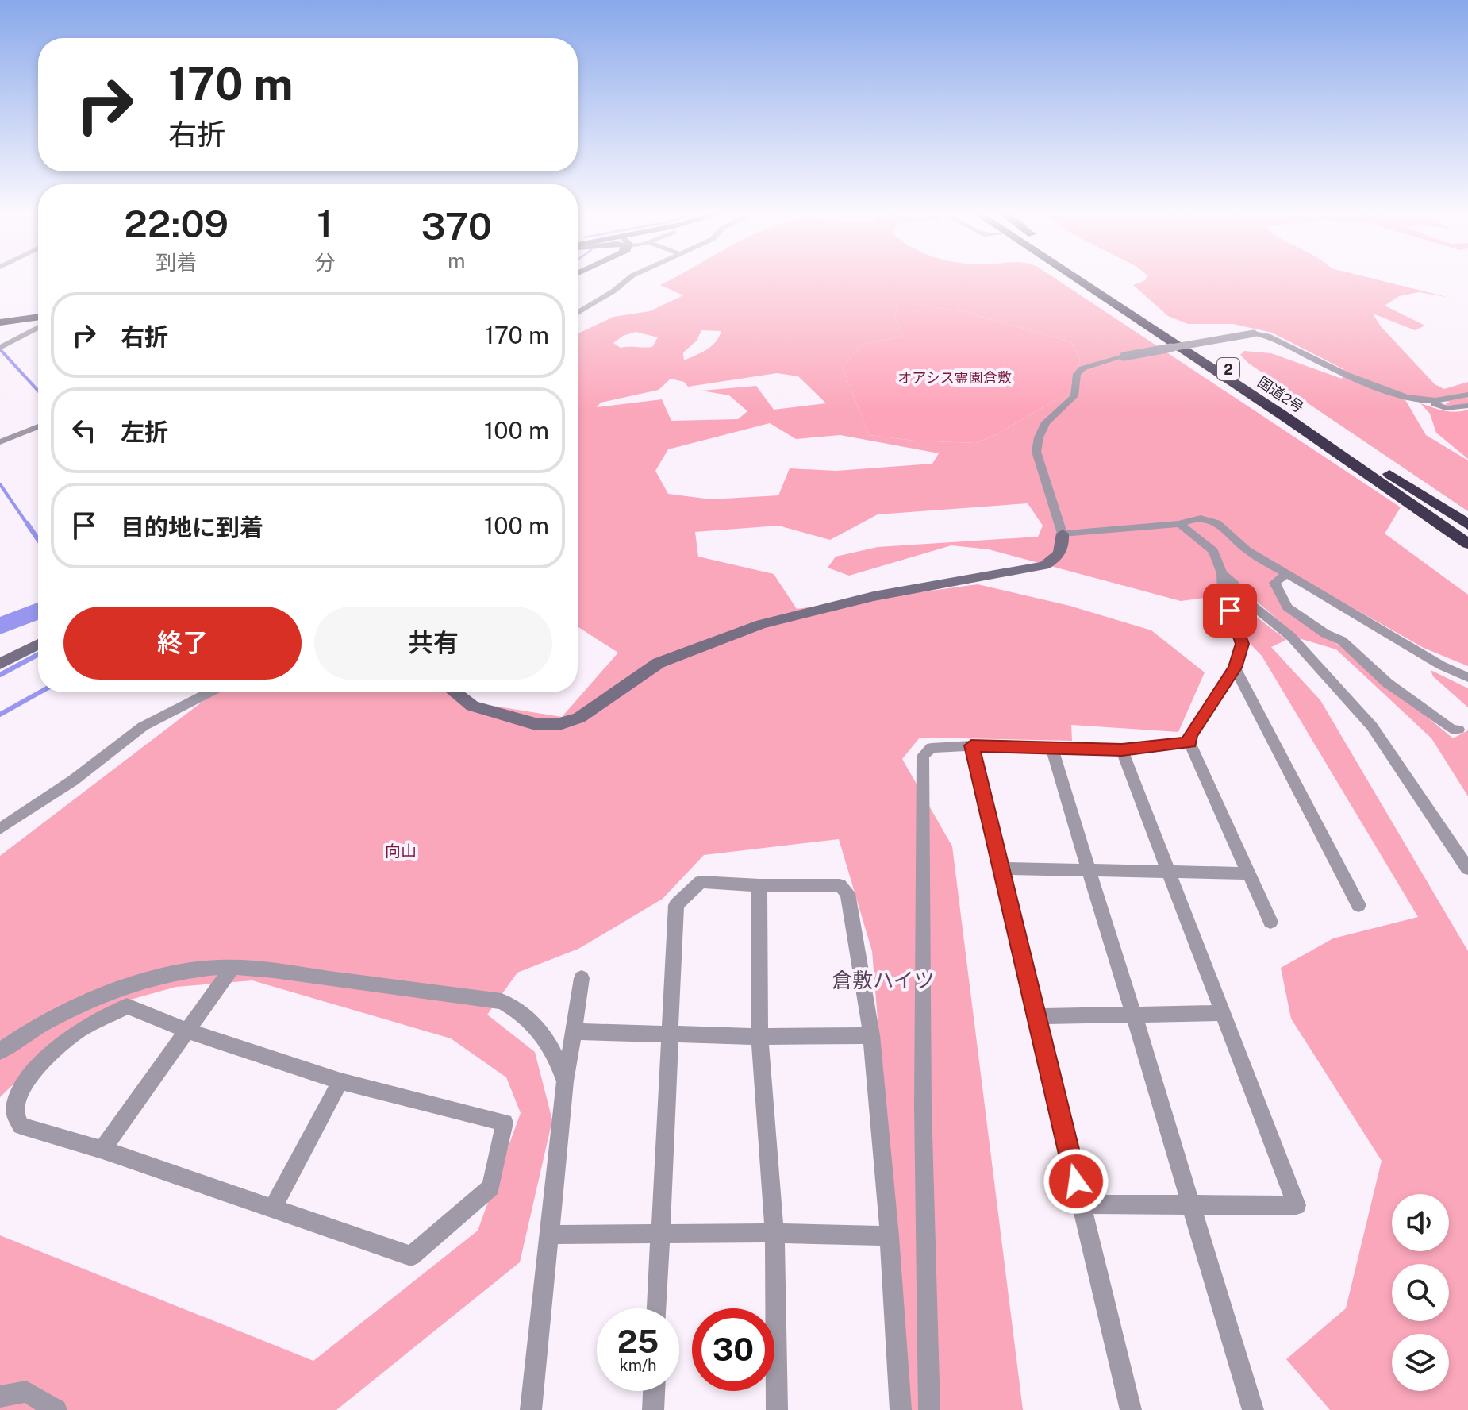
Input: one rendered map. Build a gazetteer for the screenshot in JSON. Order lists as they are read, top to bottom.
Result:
{
  "streets": {
    "highway": ["2", "国道2号"]
  },
  "districts": ["倉敷ハイツ"],
  "parks": ["オアシス霊園倉敷", "向山"],
  "page": {
    "turn": ["170 m", "右折"],
    "eta": [
      "22:09",
      "到着",
      "1",
      "分",
      "370",
      "m"
    ],
    "list": [
      {
        "name": "右折",
        "value": "170 m"
      },
      {
        "name": "左折",
        "value": "100 m"
      },
      {
        "name": "目的地に到着",
        "value": "100 m"
      }
    ],
    "buttons": ["終了", "共有"],
    "speed": "25 km/h",
    "limit": "30"
  }
}
